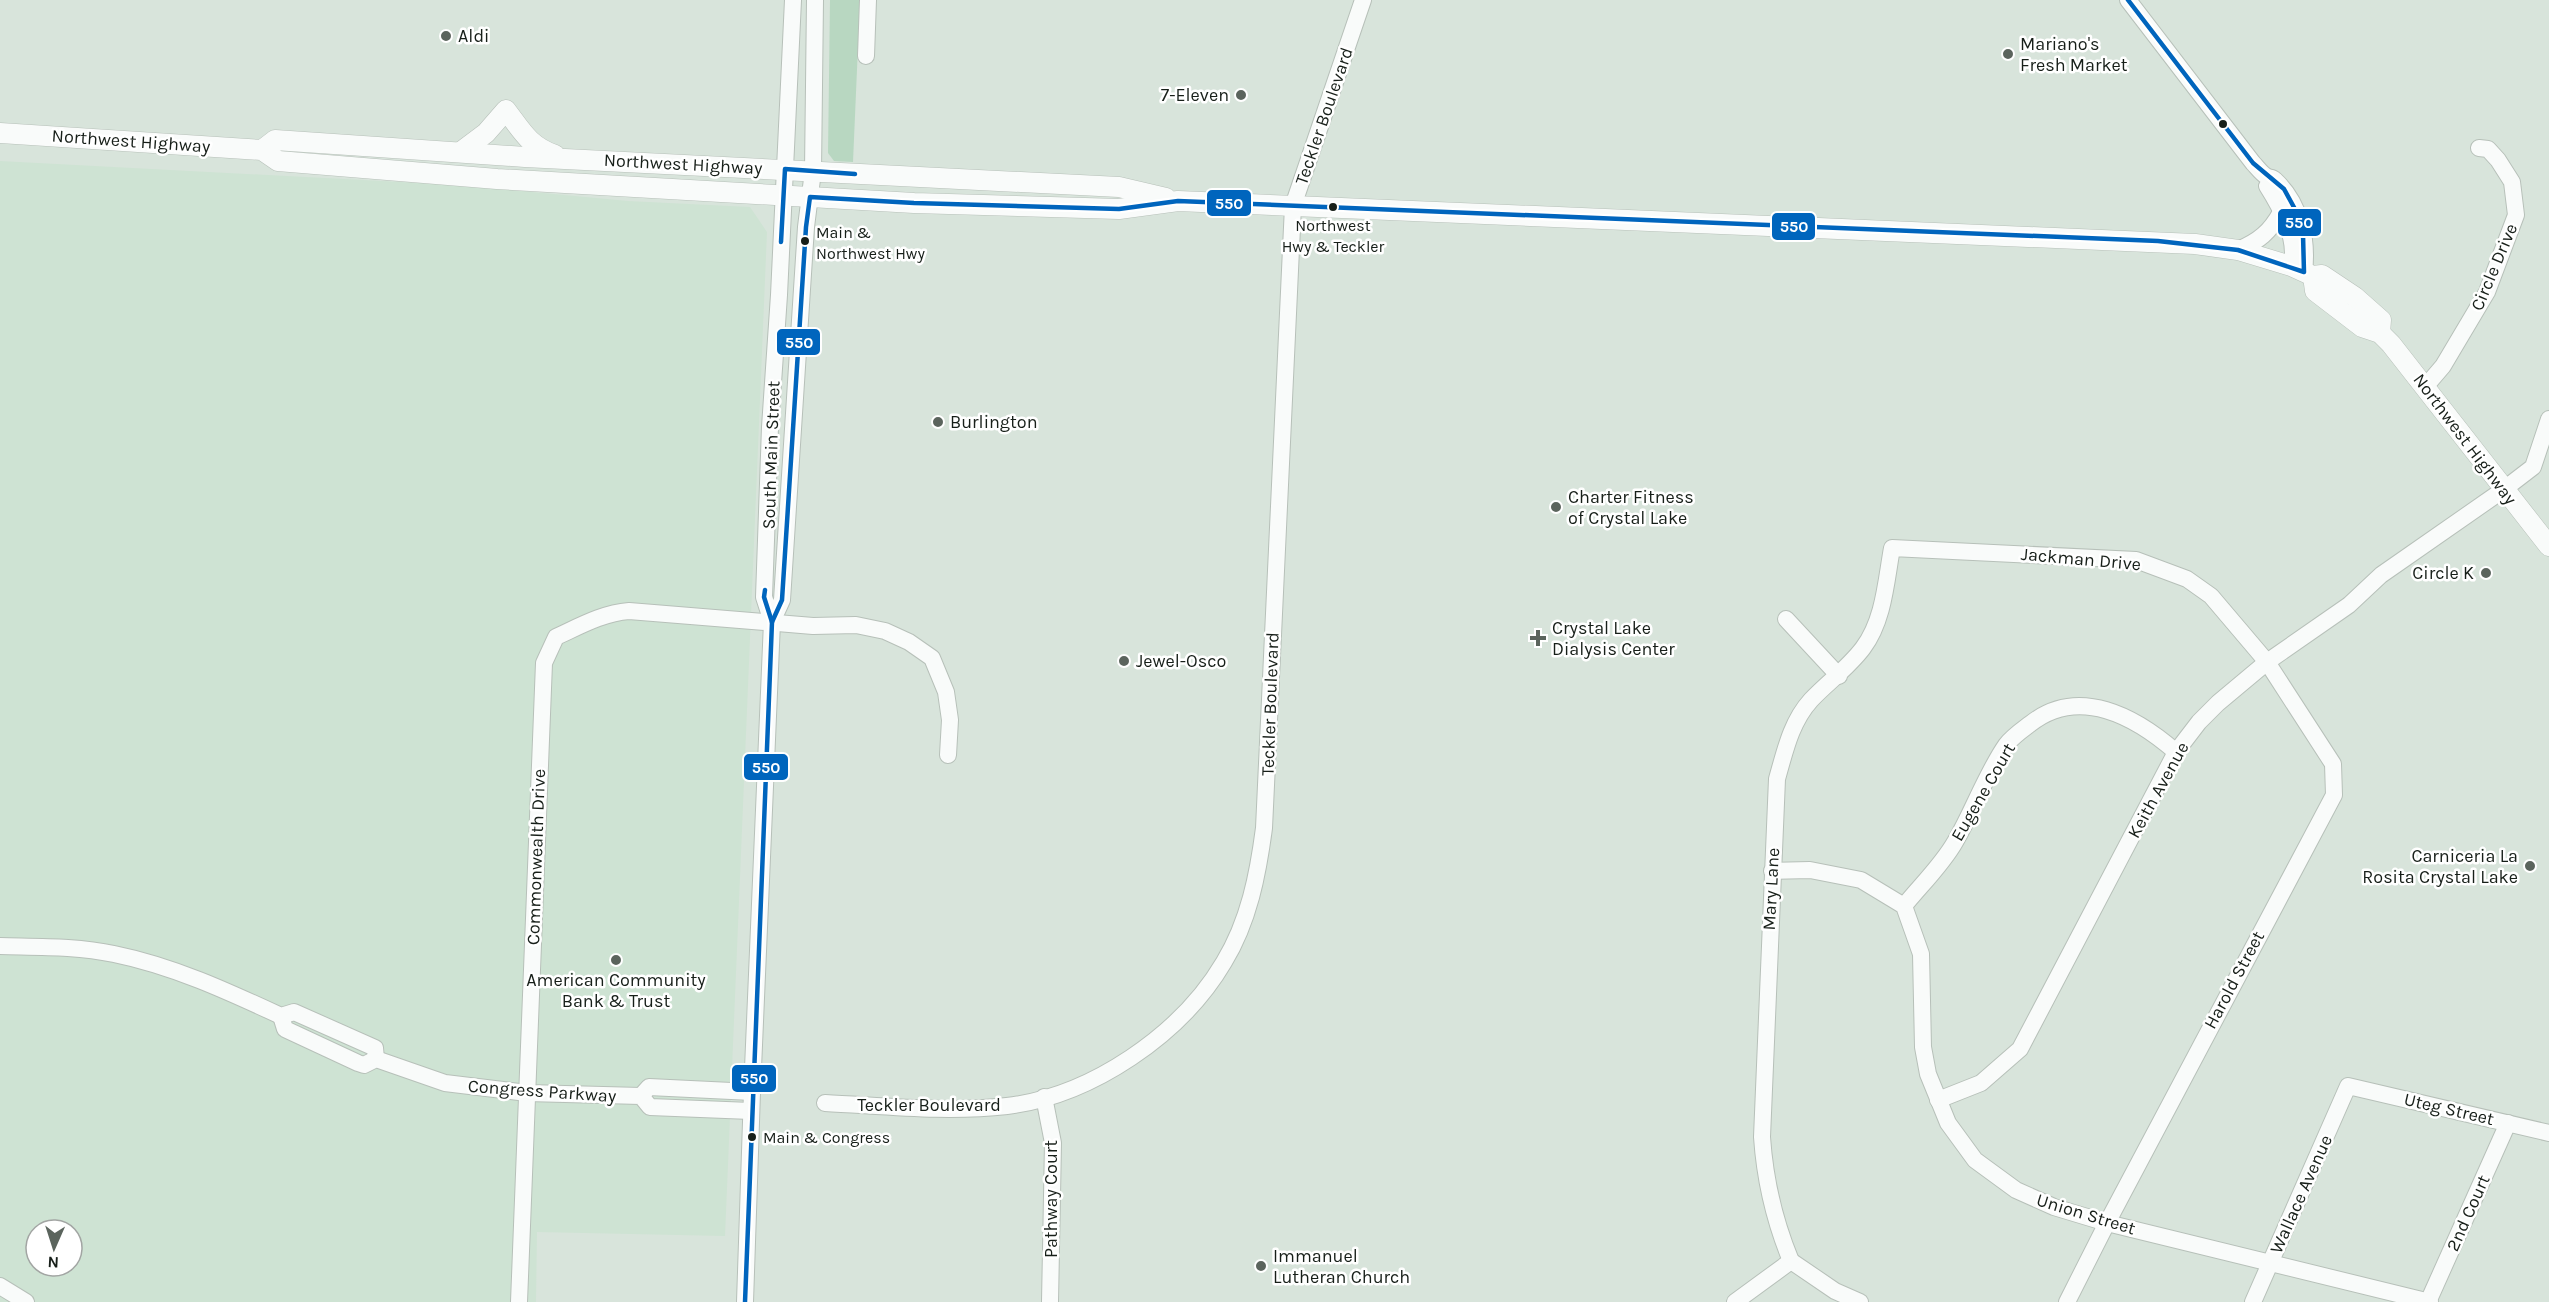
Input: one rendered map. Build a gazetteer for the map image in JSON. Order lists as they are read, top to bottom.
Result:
{
  "streets": {
    "main road": ["Northwest Highway"],
    "street": [
      "Teckler Boulevard",
      "Circle Drive",
      "South Main Street",
      "Jackman Drive",
      "Keith Avenue",
      "Eugene Court",
      "Commonwealth Drive",
      "Mary Lane",
      "Harold Street",
      "Congress Parkway",
      "Uteg Street",
      "Wallace Avenue",
      "Pathway Court",
      "2nd Court",
      "Union Street"
    ]
  },
  "crossings": [
    ["Teckler Boulevard", "Northwest Highway"],
    ["Teckler Boulevard", "Pathway Court"],
    ["Northwest Highway", "Circle Drive"],
    ["Northwest Highway", "South Main Street"],
    ["Northwest Highway", "Keith Avenue"],
    ["South Main Street", "Commonwealth Drive"],
    ["South Main Street", "Congress Parkway"],
    ["Jackman Drive", "Keith Avenue"],
    ["Jackman Drive", "Mary Lane"],
    ["Jackman Drive", "Harold Street"],
    ["Keith Avenue", "Eugene Court"],
    ["Keith Avenue", "Harold Street"],
    ["Keith Avenue", "Union Street"],
    ["Eugene Court", "Union Street"],
    ["Commonwealth Drive", "Congress Parkway"],
    ["Harold Street", "Union Street"],
    ["Uteg Street", "Wallace Avenue"],
    ["Uteg Street", "2nd Court"],
    ["Wallace Avenue", "Union Street"],
    ["2nd Court", "Union Street"]
  ],
  "places": {
    "other": [
      "Aldi",
      "Mariano's Fresh Market",
      "7-Eleven",
      "Northwest Hwy & Teckler",
      "Main & Northwest Hwy",
      "Burlington",
      "Charter Fitness of Crystal Lake",
      "Circle K",
      "Jewel-Osco",
      "Carniceria La Rosita Crystal Lake",
      "American Community Bank & Trust",
      "Main & Congress",
      "Immanuel Lutheran Church"
    ],
    "health": ["Crystal Lake Dialysis Center"]
  },
  "lines": ["transit line 550"],
  "north": "bottom"
}
